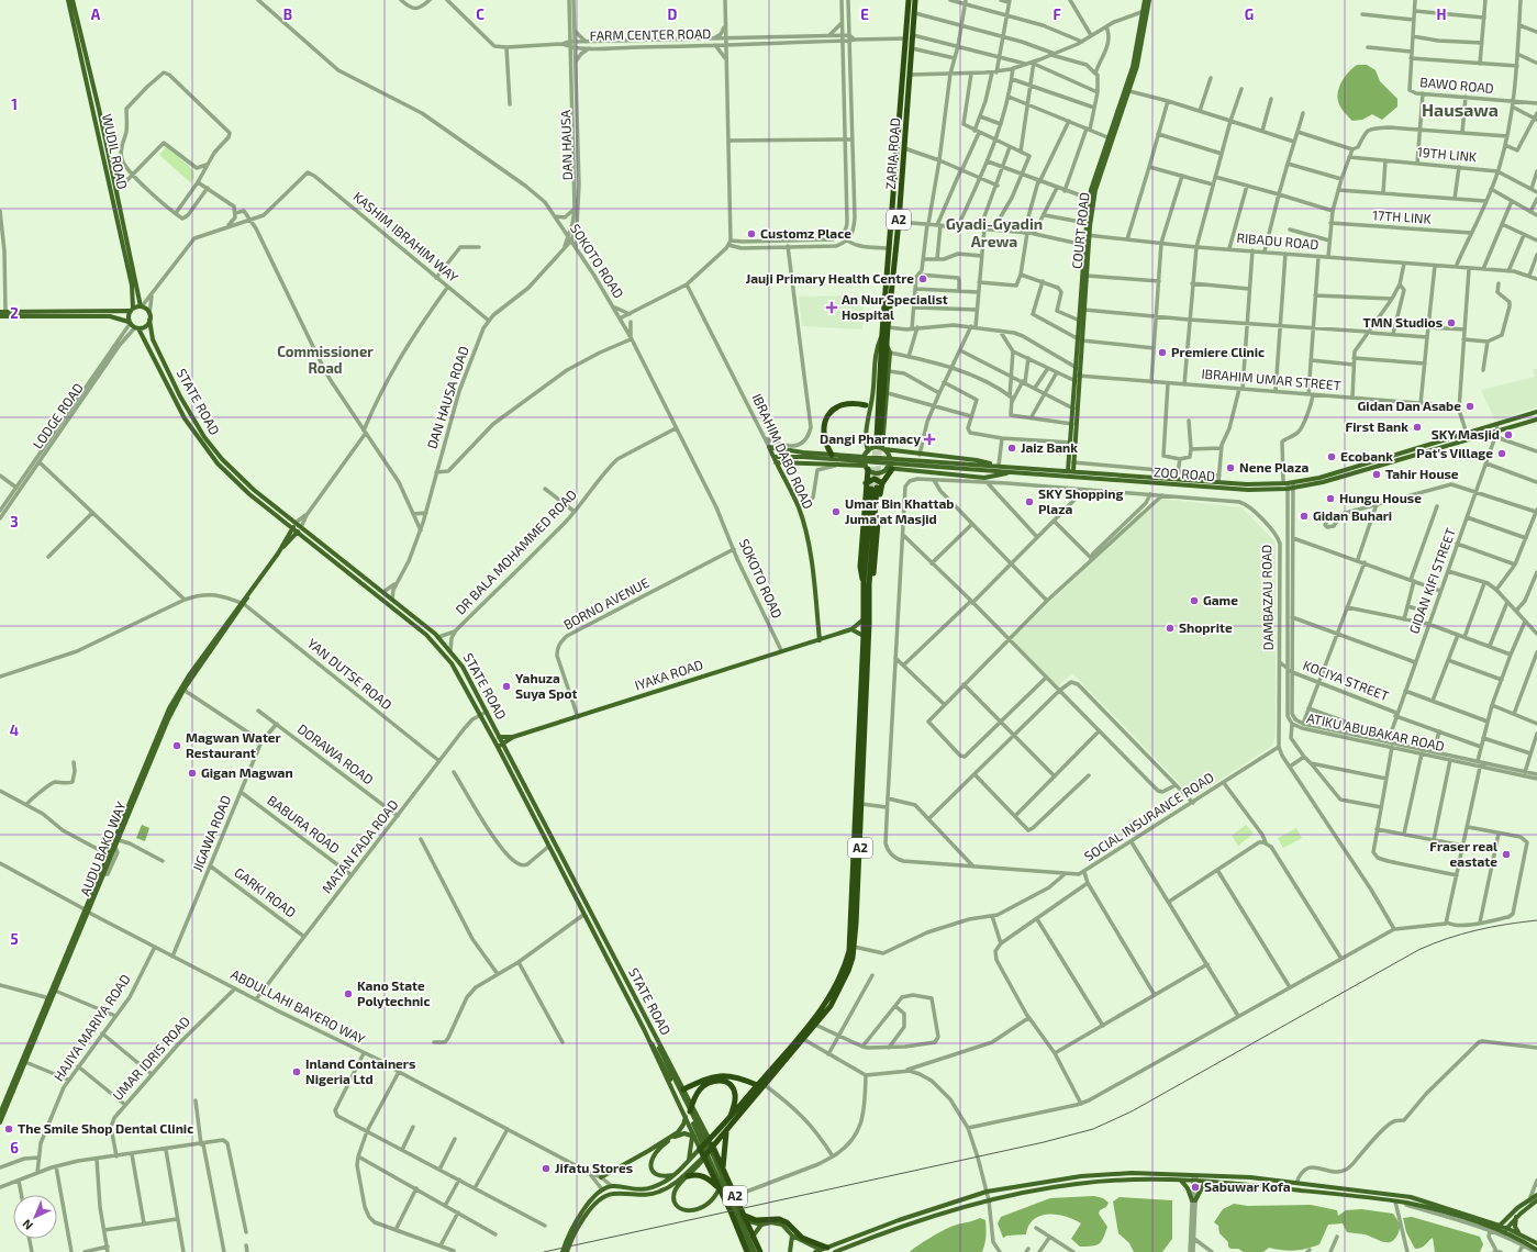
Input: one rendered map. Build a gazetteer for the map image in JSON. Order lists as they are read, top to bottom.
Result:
{
  "streets": {
    "highway": ["ZARIA ROAD", "A2"],
    "main road": [
      "WUDIL ROAD",
      "COURT ROAD",
      "STATE ROAD",
      "IBRAHIM DABO ROAD",
      "ZOO ROAD",
      "IYAKA ROAD",
      "AUDU BAKO WAY"
    ],
    "street": [
      "FARM CENTER ROAD",
      "BAWO ROAD",
      "DAN HAUSA",
      "19TH LINK",
      "17TH LINK",
      "KASHIM IBRAHIM WAY",
      "RIBADU ROAD",
      "SOKOTO ROAD",
      "IBRAHIM UMAR STREET",
      "DAN HAUSA ROAD",
      "LODGE ROAD",
      "DR BALA MOHAMMED ROAD",
      "GIDAN KIFI STREET",
      "DAMBAZAU ROAD",
      "BORNO AVENUE",
      "YAN DUTSE ROAD",
      "KOCIYA STREET",
      "ATIKU ABUBAKAR ROAD",
      "DORAWA ROAD",
      "SOCIAL INSURANCE ROAD",
      "BABURA ROAD",
      "JIGAWA ROAD",
      "MATAN FADA ROAD",
      "GARKI ROAD",
      "ABDULLAHI BAYERO WAY",
      "HAJIYA MARIYA ROAD",
      "UMAR IDRIS ROAD"
    ]
  },
  "crossings": [
    ["FARM CENTER ROAD", "DAN HAUSA"],
    ["FARM CENTER ROAD", "ZARIA ROAD"],
    ["DAN HAUSA", "SOKOTO ROAD"],
    ["DAN HAUSA", "DAN HAUSA ROAD"],
    ["WUDIL ROAD", "STATE ROAD"],
    ["WUDIL ROAD", "LODGE ROAD"],
    ["A2", "STATE ROAD"],
    ["A2", "IYAKA ROAD"],
    ["COURT ROAD", "RIBADU ROAD"],
    ["COURT ROAD", "IBRAHIM UMAR STREET"],
    ["COURT ROAD", "ZOO ROAD"],
    ["KASHIM IBRAHIM WAY", "DAN HAUSA ROAD"],
    ["SOKOTO ROAD", "DR BALA MOHAMMED ROAD"],
    ["SOKOTO ROAD", "BORNO AVENUE"],
    ["SOKOTO ROAD", "IYAKA ROAD"],
    ["IBRAHIM UMAR STREET", "ATIKU ABUBAKAR ROAD"],
    ["DAN HAUSA ROAD", "STATE ROAD"],
    ["STATE ROAD", "LODGE ROAD"],
    ["STATE ROAD", "IYAKA ROAD"],
    ["STATE ROAD", "MATAN FADA ROAD"],
    ["STATE ROAD", "AUDU BAKO WAY"],
    ["IBRAHIM DABO ROAD", "IYAKA ROAD"],
    ["ZOO ROAD", "GIDAN KIFI STREET"],
    ["ZOO ROAD", "ATIKU ABUBAKAR ROAD"],
    ["GIDAN KIFI STREET", "KOCIYA STREET"],
    ["GIDAN KIFI STREET", "ATIKU ABUBAKAR ROAD"],
    ["DAMBAZAU ROAD", "KOCIYA STREET"],
    ["DAMBAZAU ROAD", "SOCIAL INSURANCE ROAD"],
    ["BORNO AVENUE", "IYAKA ROAD"],
    ["YAN DUTSE ROAD", "MATAN FADA ROAD"],
    ["YAN DUTSE ROAD", "AUDU BAKO WAY"],
    ["KOCIYA STREET", "ATIKU ABUBAKAR ROAD"],
    ["DORAWA ROAD", "JIGAWA ROAD"],
    ["DORAWA ROAD", "MATAN FADA ROAD"],
    ["BABURA ROAD", "JIGAWA ROAD"],
    ["BABURA ROAD", "MATAN FADA ROAD"],
    ["JIGAWA ROAD", "GARKI ROAD"],
    ["JIGAWA ROAD", "ABDULLAHI BAYERO WAY"],
    ["MATAN FADA ROAD", "GARKI ROAD"],
    ["MATAN FADA ROAD", "ABDULLAHI BAYERO WAY"],
    ["AUDU BAKO WAY", "ABDULLAHI BAYERO WAY"],
    ["ABDULLAHI BAYERO WAY", "HAJIYA MARIYA ROAD"],
    ["ABDULLAHI BAYERO WAY", "UMAR IDRIS ROAD"]
  ],
  "districts": ["Hausawa", "Gyadi-Gyadin Arewa", "Commissioner Road"],
  "places": {
    "other": [
      "Customz Place",
      "Jauji Primary Health Centre",
      "TMN Studios",
      "Premiere Clinic",
      "Gidan Dan Asabe",
      "First Bank",
      "SKY Masjid",
      "Jaiz Bank",
      "Pat's Village",
      "Ecobank",
      "Nene Plaza",
      "Tahir House",
      "Hungu House",
      "SKY Shopping Plaza",
      "Umar Bin Khattab Juma'at Masjid",
      "Gidan Buhari",
      "Game",
      "Shoprite",
      "Yahuza Suya Spot",
      "Magwan Water Restaurant",
      "Gigan Magwan",
      "Fraser real eastate",
      "Kano State Polytechnic",
      "Inland Containers Nigeria Ltd",
      "The Smile Shop Dental Clinic",
      "Jifatu Stores",
      "Sabuwar Kofa"
    ],
    "health": ["An Nur Specialist Hospital", "Dangi Pharmacy"]
  },
  "north": "bottom left",
  "grid": {
    "columns": [
      "A",
      "B",
      "C",
      "D",
      "E",
      "F",
      "G",
      "H"
    ],
    "rows": [
      "1",
      "2",
      "3",
      "4",
      "5",
      "6"
    ]
  }
}
